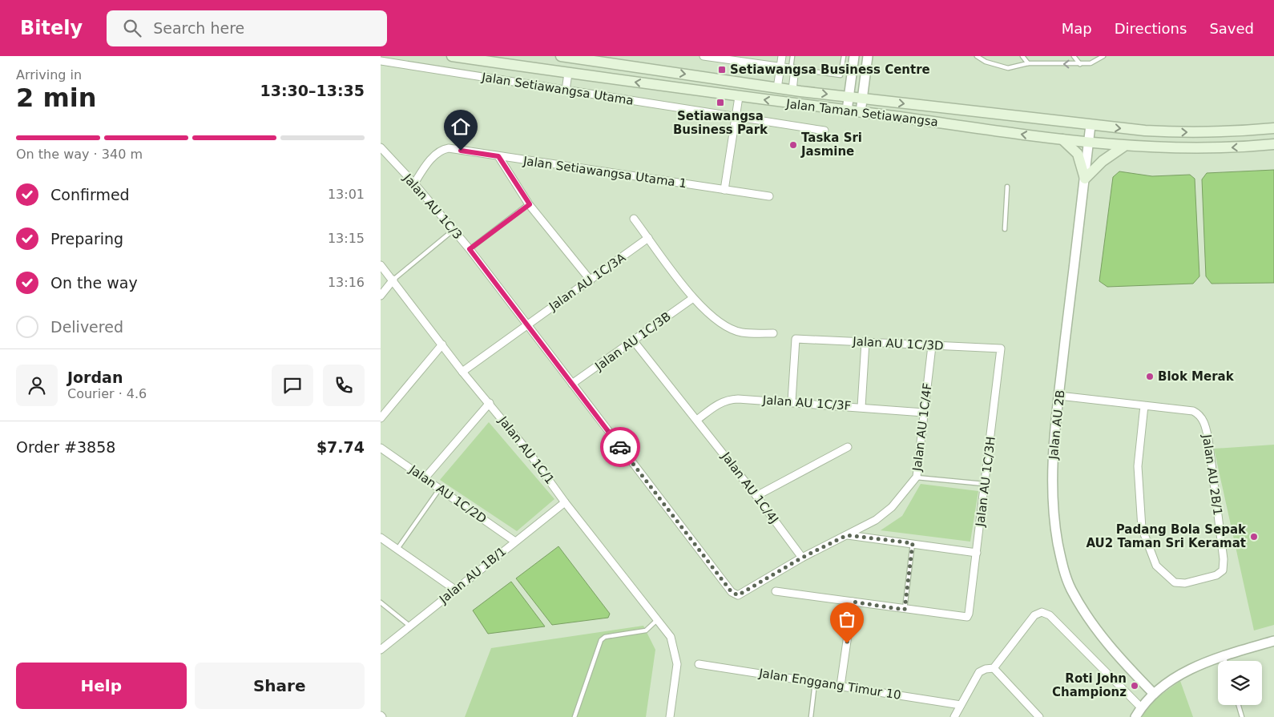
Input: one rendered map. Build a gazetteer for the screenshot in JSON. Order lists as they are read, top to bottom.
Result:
{
  "streets": {
    "main road": ["Jalan Taman Setiawangsa"],
    "street": [
      "Jalan Setiawangsa Utama",
      "Jalan Setiawangsa Utama 1",
      "Jalan AU 1C/3",
      "Jalan AU 1C/3A",
      "Jalan AU 1C/3B",
      "Jalan AU 1C/3D",
      "Jalan AU 1C/3F",
      "Jalan AU 2B",
      "Jalan AU 1C/4F",
      "Jalan AU 1C/1",
      "Jalan AU 2B/1",
      "Jalan AU 1C/3H",
      "Jalan AU 1C/4J",
      "Jalan AU 1C/2D",
      "Jalan AU 1B/1",
      "Jalan Enggang Timur 10"
    ]
  },
  "crossings": [
    ["Jalan Taman Setiawangsa", "Jalan AU 2B"],
    ["Jalan Setiawangsa Utama 1", "Jalan AU 1C/3"],
    ["Jalan AU 1C/3", "Jalan AU 1C/3A"],
    ["Jalan AU 1C/3", "Jalan AU 1C/3B"],
    ["Jalan AU 1C/3", "Jalan AU 1C/4F"],
    ["Jalan AU 1C/3A", "Jalan AU 1C/1"],
    ["Jalan AU 1C/3B", "Jalan AU 1C/4J"],
    ["Jalan AU 1C/3D", "Jalan AU 1C/3F"],
    ["Jalan AU 1C/3D", "Jalan AU 1C/4F"],
    ["Jalan AU 1C/3D", "Jalan AU 1C/3H"],
    ["Jalan AU 1C/3F", "Jalan AU 1C/4F"],
    ["Jalan AU 1C/3F", "Jalan AU 1C/4J"],
    ["Jalan AU 2B", "Jalan AU 2B/1"],
    ["Jalan AU 1C/4F", "Jalan AU 1C/4J"],
    ["Jalan AU 1C/1", "Jalan AU 1B/1"],
    ["Jalan AU 1C/2D", "Jalan AU 1B/1"]
  ],
  "places": {
    "transit": ["Setiawangsa Business Centre", "Setiawangsa Business Park"],
    "other": [
      "Taska Sri Jasmine",
      "Blok Merak",
      "Padang Bola Sepak AU2 Taman Sri Keramat",
      "Roti John Championz"
    ]
  },
  "page": {
    "header": "Bitely",
    "search": "Search here",
    "nav": ["Map", "Directions", "Saved"],
    "heading": ["2 min", "Arriving in", "13:30–13:35"],
    "panel": [
      "Jordan",
      "Courier · 4.6",
      "Order #3858",
      "$7.74"
    ],
    "bar": "On the way · 340 m",
    "list": [
      ["Confirmed", "13:01"],
      ["Preparing", "13:15"],
      ["On the way", "13:16"],
      "Delivered"
    ],
    "buttons": ["Help", "Share"]
  }
}
